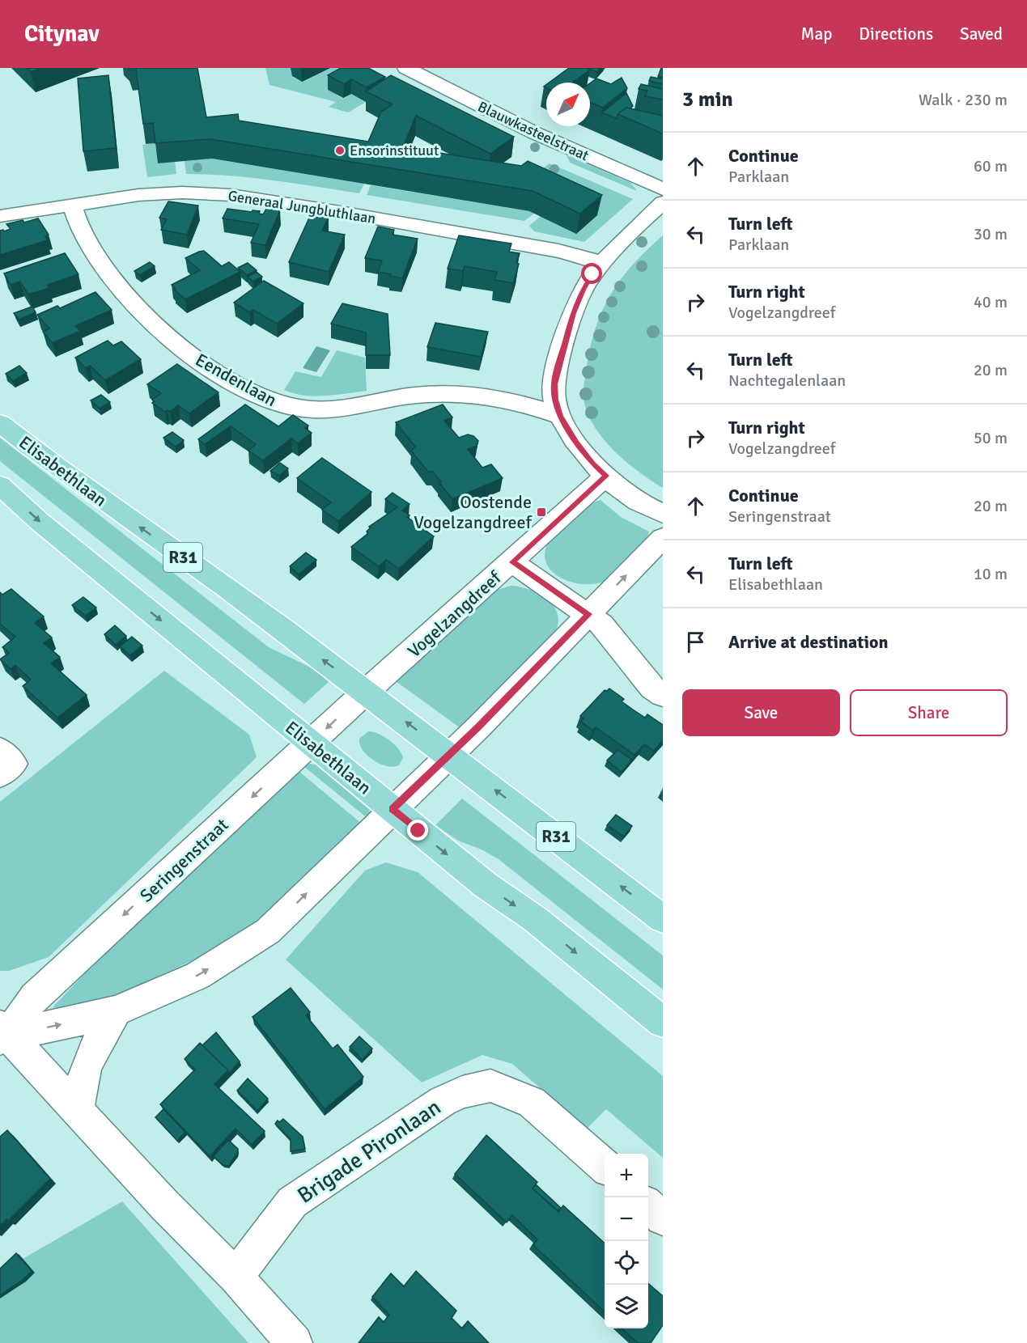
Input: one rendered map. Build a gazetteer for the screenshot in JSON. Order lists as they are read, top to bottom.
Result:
{
  "streets": {
    "main road": ["Elisabethlaan", "R31"],
    "street": [
      "Blauwkasteelstraat",
      "Generaal Jungbluthlaan",
      "Eendenlaan",
      "Vogelzangdreef",
      "Seringenstraat",
      "Brigade Pironlaan"
    ]
  },
  "crossings": [
    ["Generaal Jungbluthlaan", "Eendenlaan"],
    ["Elisabethlaan", "Vogelzangdreef"],
    ["Elisabethlaan", "Seringenstraat"],
    ["Vogelzangdreef", "Seringenstraat"]
  ],
  "places": {
    "other": ["Ensorinstituut"],
    "transit": ["Oostende Vogelzangdreef"]
  },
  "north": "top right",
  "page": {
    "header": "Citynav",
    "nav": ["Map", "Directions", "Saved"],
    "heading": ["3 min", "Walk · 230 m"],
    "list": [
      ["Continue", "Parklaan", "60 m"],
      ["Turn left", "Parklaan", "30 m"],
      ["Turn right", "Vogelzangdreef", "40 m"],
      ["Turn left", "Nachtegalenlaan", "20 m"],
      ["Turn right", "Vogelzangdreef", "50 m"],
      ["Continue", "Seringenstraat", "20 m"],
      ["Turn left", "Elisabethlaan", "10 m"],
      "Arrive at destination"
    ],
    "buttons": ["Save", "Share"],
    "map_buttons": ["+", "−"]
  }
}
